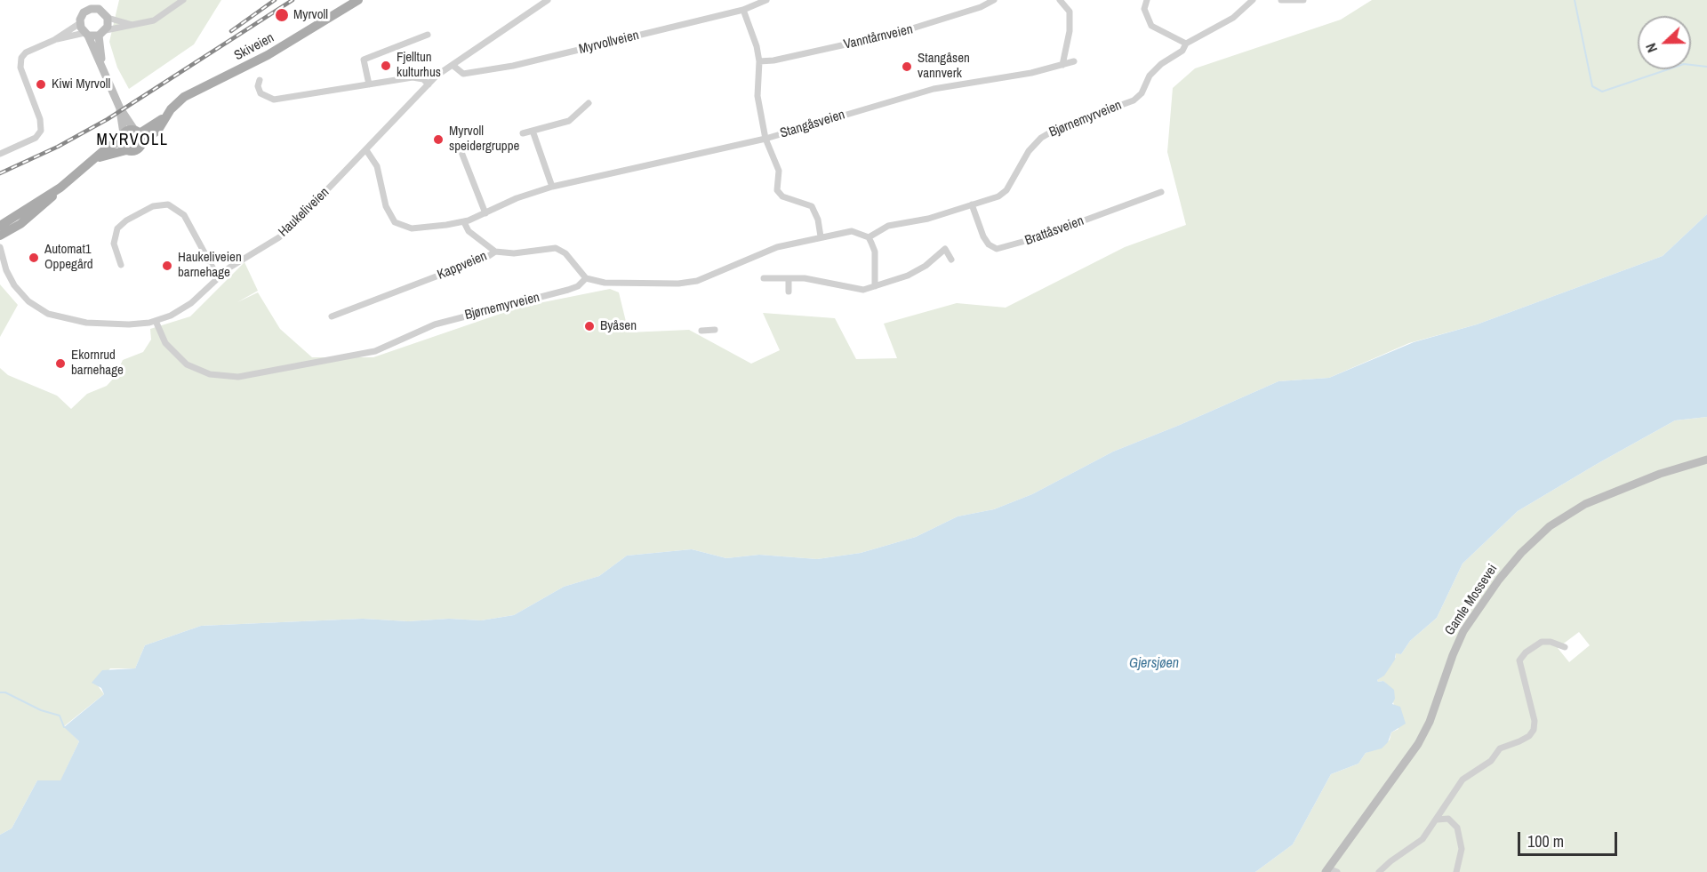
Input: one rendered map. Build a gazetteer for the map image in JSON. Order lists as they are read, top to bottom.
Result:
{
  "streets": {
    "main road": ["Skiveien", "Gamle Mossevei"],
    "street": [
      "Vanntårnveien",
      "Myrvollveien",
      "Bjørnemyrveien",
      "Stangåsveien",
      "Haukeliveien",
      "Brattåsveien",
      "Kappveien"
    ]
  },
  "crossings": [
    ["Myrvollveien", "Haukeliveien"],
    ["Bjørnemyrveien", "Haukeliveien"],
    ["Bjørnemyrveien", "Brattåsveien"],
    ["Bjørnemyrveien", "Kappveien"],
    ["Stangåsveien", "Haukeliveien"]
  ],
  "districts": ["MYRVOLL"],
  "water": ["Gjersjøen"],
  "places": [
    "Myrvoll",
    "Fjelltun kulturhus",
    "Stangåsen vannverk",
    "Kiwi Myrvoll",
    "Myrvoll speidergruppe",
    "Automat1 Oppegård",
    "Haukeliveien barnehage",
    "Byåsen",
    "Ekornrud barnehage"
  ],
  "scale_bar": "100 m",
  "north": "left"
}
